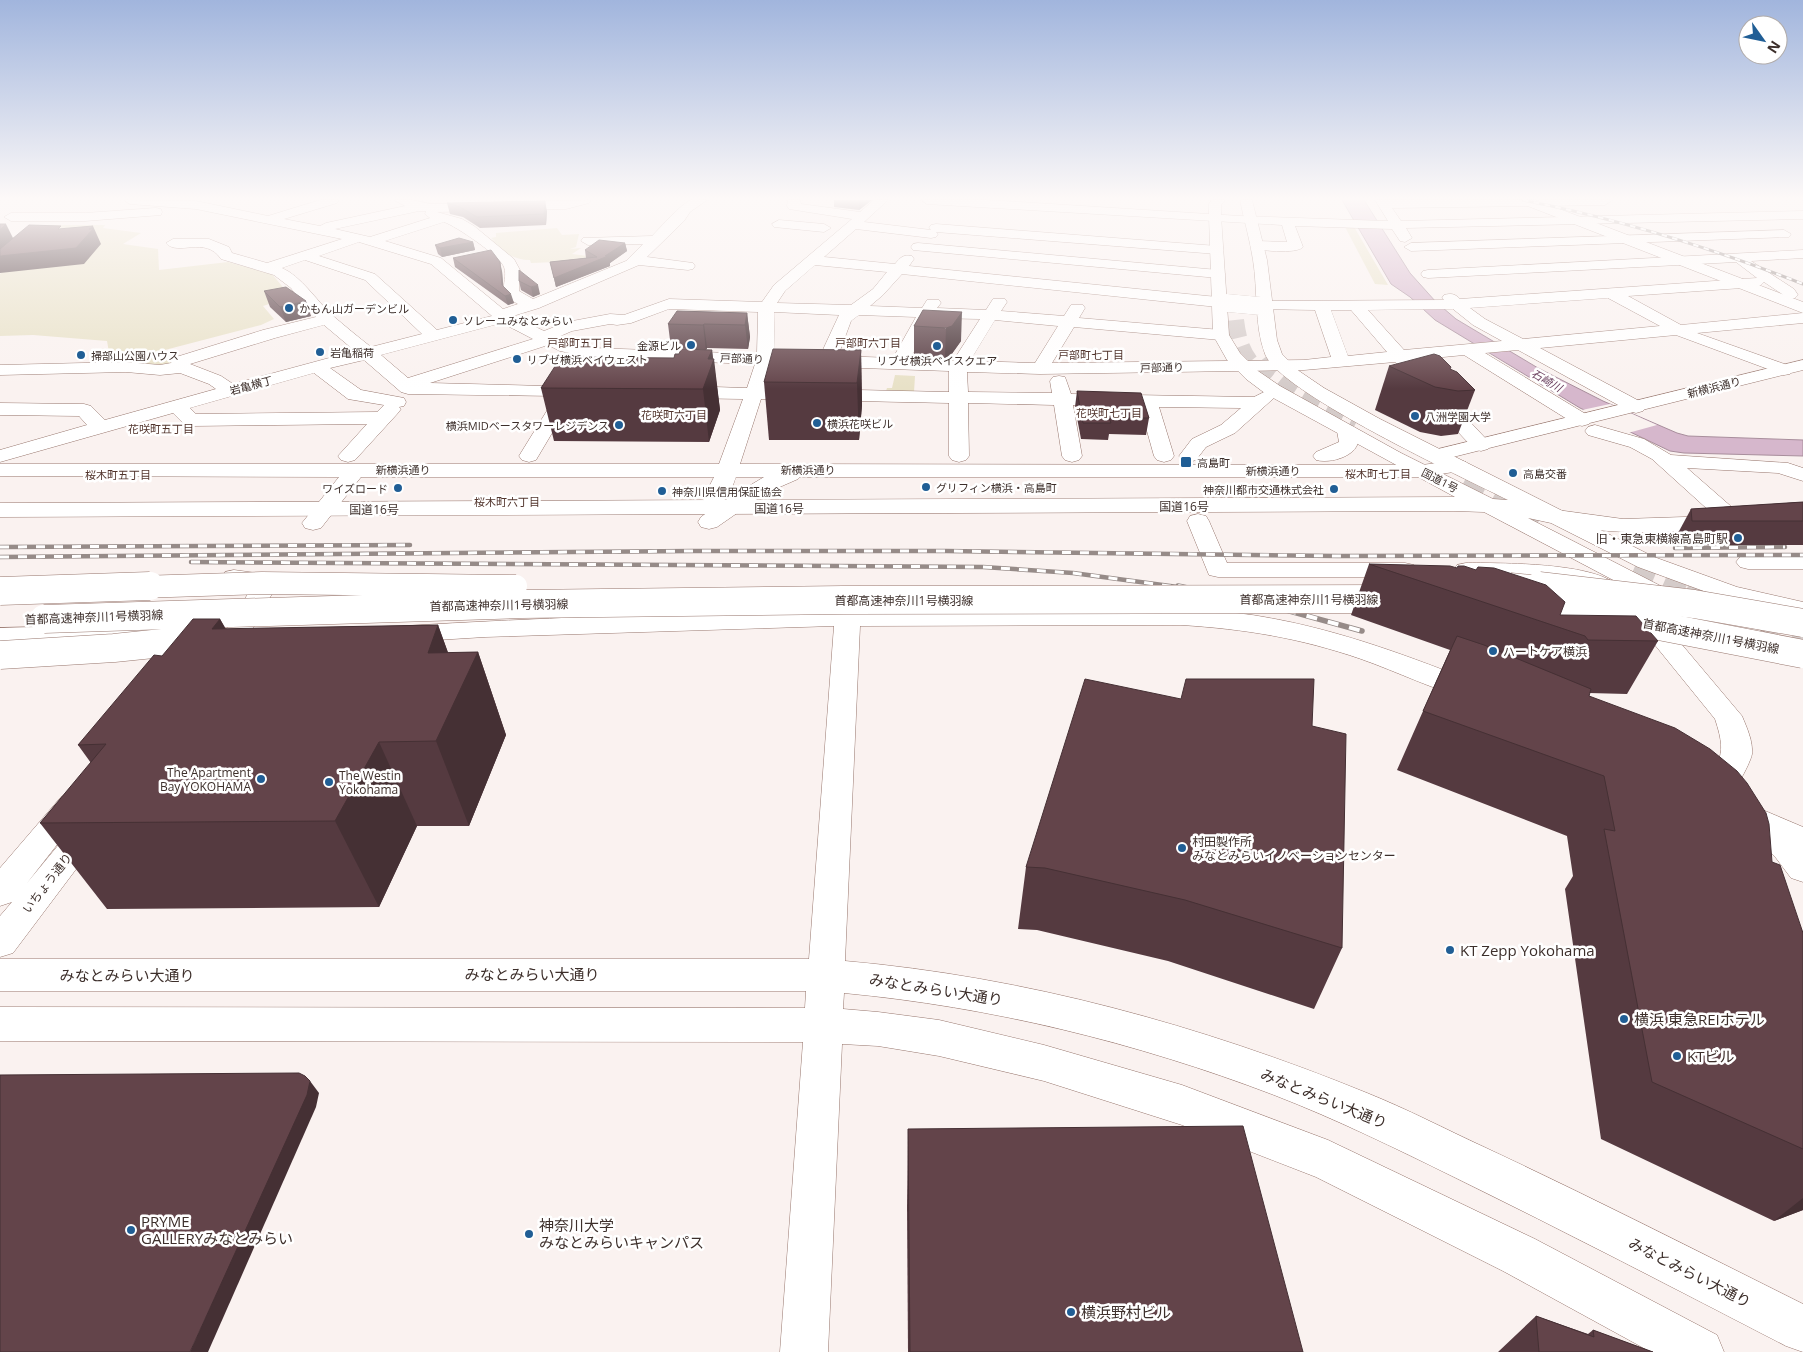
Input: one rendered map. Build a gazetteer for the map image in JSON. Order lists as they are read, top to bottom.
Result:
{
  "streets": {
    "main road": [
      "戸部通り",
      "岩亀横丁",
      "新横浜通り",
      "国道1号",
      "国道16号",
      "首都高速神奈川1号横羽線",
      "いちょう通り",
      "みなとみらい大通り"
    ]
  },
  "crossings": [
    ["戸部通り", "岩亀横丁"],
    ["戸部通り", "国道1号"],
    ["岩亀横丁", "新横浜通り"],
    ["新横浜通り", "国道1号"],
    ["国道1号", "国道16号"],
    ["国道1号", "首都高速神奈川1号横羽線"]
  ],
  "districts": [
    "戸部町五丁目",
    "戸部町六丁目",
    "戸部町七丁目",
    "花咲町七丁目",
    "花咲町六丁目",
    "花咲町五丁目",
    "桜木町七丁目",
    "桜木町五丁目",
    "桜木町六丁目"
  ],
  "water": ["石崎川"],
  "places": {
    "other": [
      "かもん山ガーデンビル",
      "ソレーユみなとみらい",
      "金源ビル",
      "リブゼ横浜ベイスクエア",
      "岩亀稲荷",
      "掃部山公園ハウス",
      "リブゼ横浜ベイウェスト",
      "八洲学園大学",
      "横浜花咲ビル",
      "横浜MIDベースタワーレジデンス",
      "高島交番",
      "グリフィン横浜・高島町",
      "ワイズロード",
      "神奈川都市交通株式会社",
      "神奈川県信用保証協会",
      "旧・東急東横線高島町駅",
      "ハートケア横浜",
      "The Apartment Bay YOKOHAMA",
      "The Westin Yokohama",
      "村田製作所 みなとみらいイノベーションセンター",
      "KT Zepp Yokohama",
      "横浜 東急REIホテル",
      "KTビル",
      "PRYME GALLERYみなとみらい",
      "神奈川大学 みなとみらいキャンパス",
      "横浜野村ビル"
    ],
    "transit": ["高島町"]
  },
  "north": "bottom right"
}
